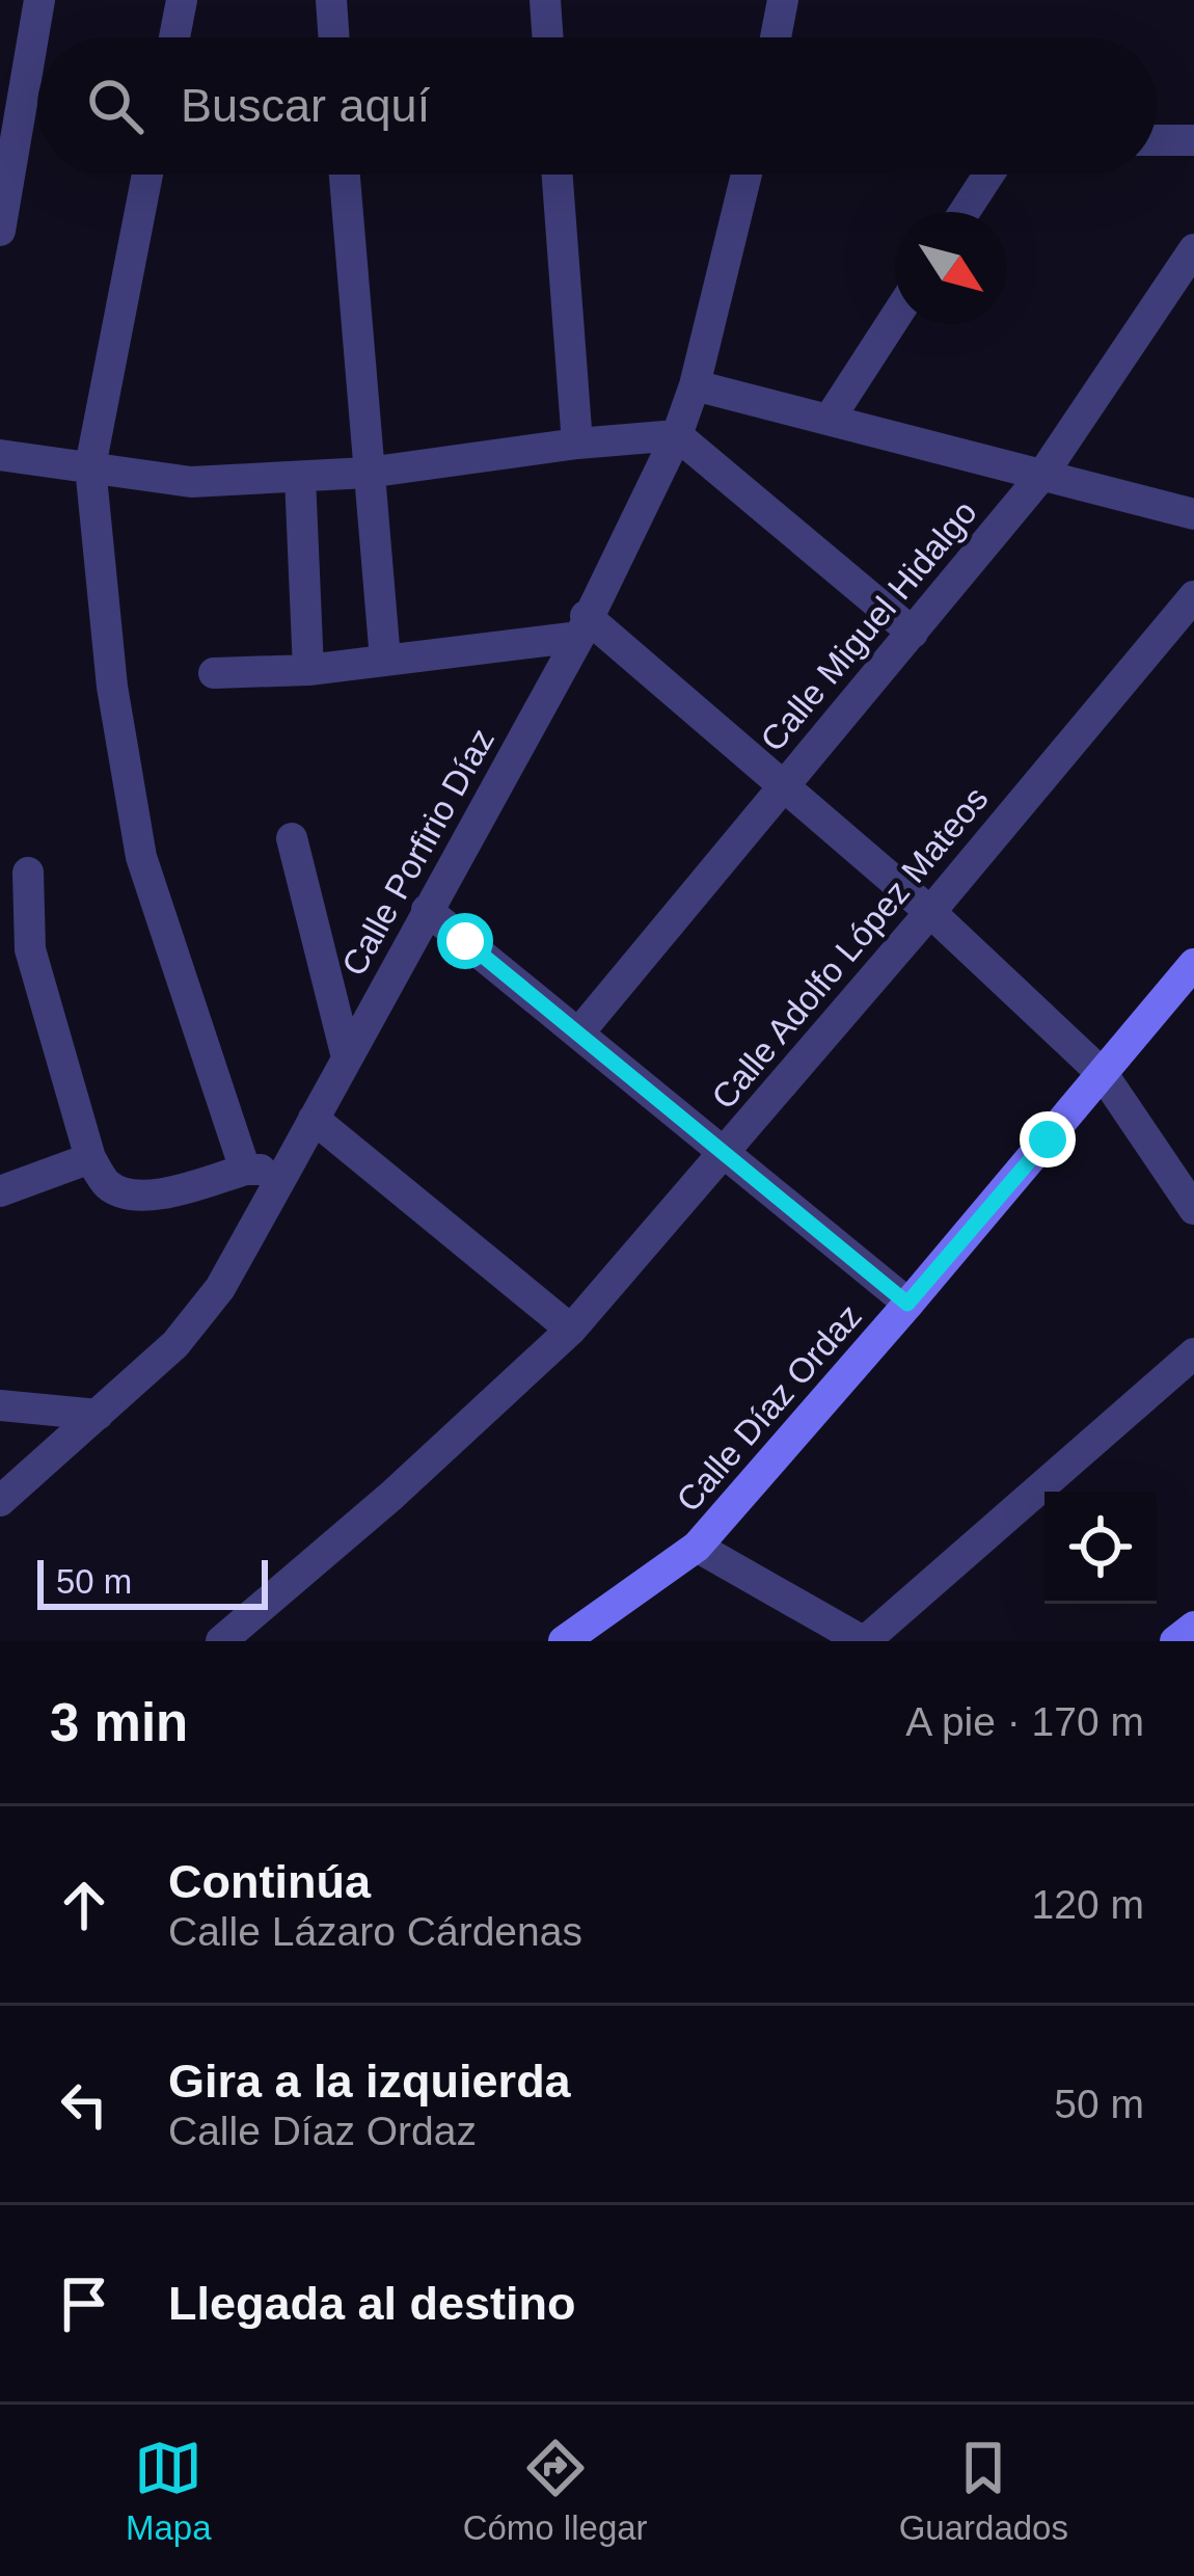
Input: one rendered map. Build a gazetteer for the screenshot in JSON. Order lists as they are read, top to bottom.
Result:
{
  "streets": {
    "main road": ["Calle Díaz Ordaz"],
    "street": ["Calle Miguel Hidalgo", "Calle Porfirio Díaz", "Calle Adolfo López Mateos"]
  },
  "scale_bar": "50 m",
  "north": "bottom right",
  "page": {
    "search": "Buscar aquí",
    "scale": "50 m",
    "heading": ["3 min", "A pie · 170 m"],
    "list": [
      ["Continúa", "Calle Lázaro Cárdenas", "120 m"],
      ["Gira a la izquierda", "Calle Díaz Ordaz", "50 m"],
      "Llegada al destino"
    ],
    "nav": ["Mapa", "Cómo llegar", "Guardados"]
  }
}
